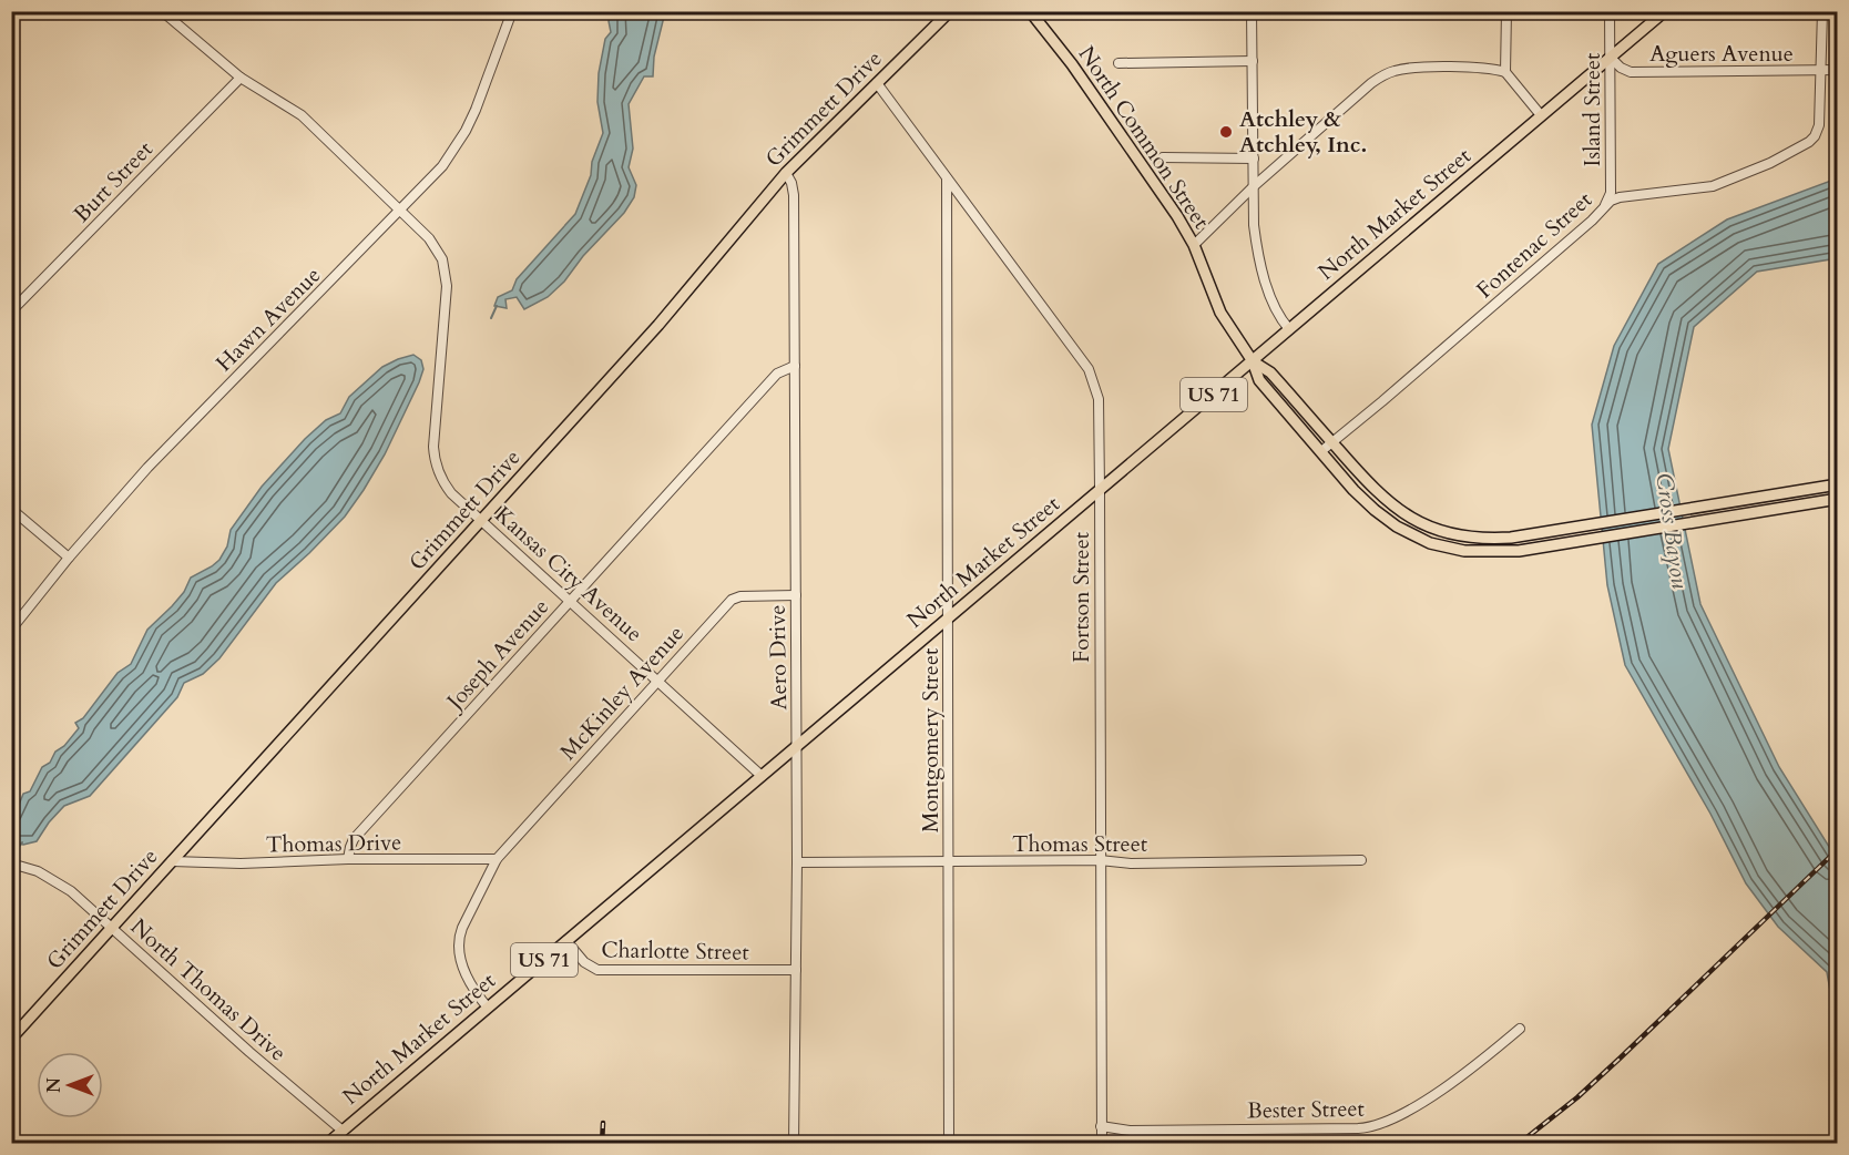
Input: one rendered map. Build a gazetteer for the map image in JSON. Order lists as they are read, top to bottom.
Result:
{
  "streets": {
    "main road": [
      "Grimmett Drive",
      "North Common Street",
      "North Market Street",
      "US 71"
    ],
    "street": [
      "Aguers Avenue",
      "Island Street",
      "Burt Street",
      "Fontenac Street",
      "Hawn Avenue",
      "Kansas City Avenue",
      "Fortson Street",
      "Joseph Avenue",
      "Aero Drive",
      "McKinley Avenue",
      "Montgomery Street",
      "Thomas Drive",
      "Thomas Street",
      "Charlotte Street",
      "North Thomas Drive",
      "Bester Street"
    ]
  },
  "crossings": [
    ["Aguers Avenue", "Island Street"],
    ["Aguers Avenue", "North Market Street"],
    ["Aguers Avenue", "Fontenac Street"],
    ["Grimmett Drive", "Kansas City Avenue"],
    ["Grimmett Drive", "Fortson Street"],
    ["Grimmett Drive", "Aero Drive"],
    ["Grimmett Drive", "Thomas Drive"],
    ["Grimmett Drive", "North Thomas Drive"],
    ["Island Street", "North Market Street"],
    ["Island Street", "Fontenac Street"],
    ["North Common Street", "North Market Street"],
    ["North Common Street", "Fontenac Street"],
    ["Burt Street", "Kansas City Avenue"],
    ["North Market Street", "Kansas City Avenue"],
    ["North Market Street", "Fortson Street"],
    ["North Market Street", "Aero Drive"],
    ["North Market Street", "McKinley Avenue"],
    ["North Market Street", "Montgomery Street"],
    ["North Market Street", "Charlotte Street"],
    ["North Market Street", "North Thomas Drive"],
    ["Hawn Avenue", "Kansas City Avenue"],
    ["Kansas City Avenue", "Joseph Avenue"],
    ["Kansas City Avenue", "McKinley Avenue"],
    ["Fortson Street", "Montgomery Street"],
    ["Fortson Street", "Thomas Street"],
    ["Fortson Street", "Bester Street"],
    ["Joseph Avenue", "Aero Drive"],
    ["Joseph Avenue", "Thomas Drive"],
    ["Aero Drive", "McKinley Avenue"],
    ["Aero Drive", "Thomas Street"],
    ["Aero Drive", "Charlotte Street"],
    ["McKinley Avenue", "Thomas Drive"],
    ["Montgomery Street", "Thomas Street"]
  ],
  "water": ["Cross Bayou"],
  "places": ["Atchley & Atchley, Inc."],
  "north": "left"
}
